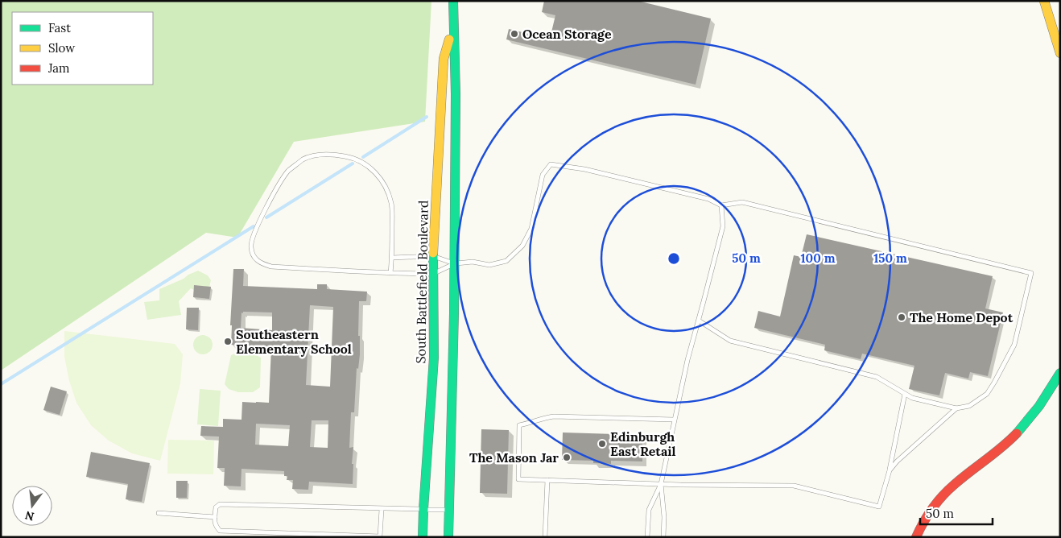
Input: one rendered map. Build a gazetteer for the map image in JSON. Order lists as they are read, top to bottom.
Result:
{
  "streets": {
    "highway": ["South Battlefield Boulevard"]
  },
  "places": [
    "Ocean Storage",
    "The Home Depot",
    "Southeastern Elementary School",
    "Edinburgh East Retail",
    "The Mason Jar"
  ],
  "legend": ["Fast", "Slow", "Jam"],
  "scale_bar": "50 m",
  "north": "bottom",
  "rings": ["50 m", "100 m", "150 m"]
}
